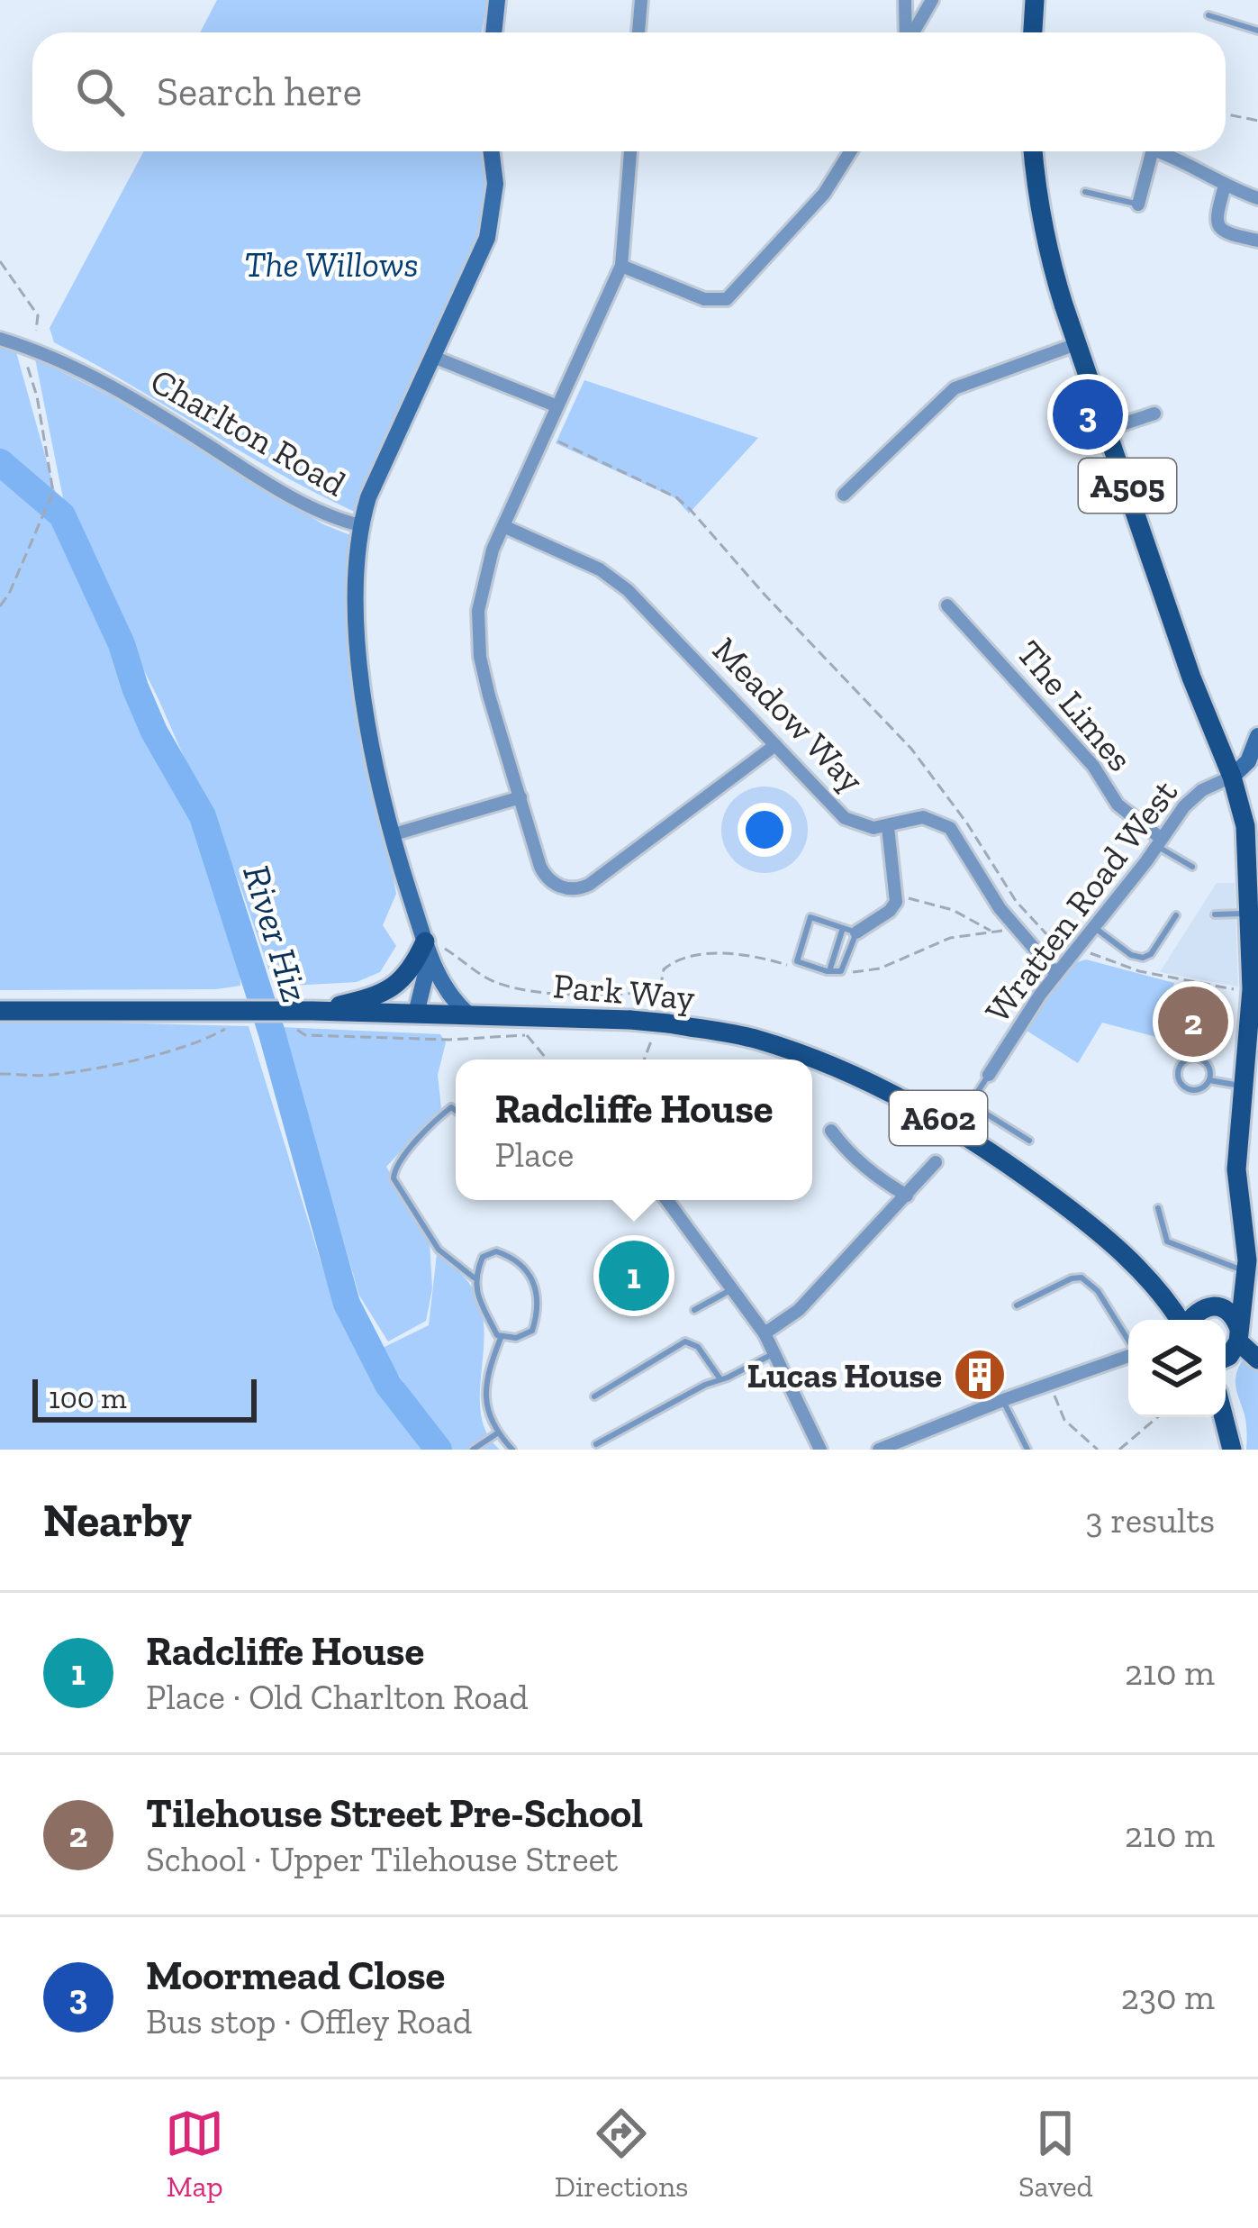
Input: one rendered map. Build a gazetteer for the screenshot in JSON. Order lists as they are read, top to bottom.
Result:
{
  "streets": {
    "main road": ["A505", "Park Way", "A602"],
    "street": [
      "Charlton Road",
      "The Limes",
      "Meadow Way",
      "Wratten Road West"
    ]
  },
  "crossings": [
    ["Charlton Road", "Park Way"],
    ["A505", "Wratten Road West"],
    ["The Limes", "Wratten Road West"],
    ["Meadow Way", "Wratten Road West"]
  ],
  "water": ["River Hiz"],
  "parks": ["The Willows"],
  "places": {
    "building": ["Lucas House"]
  },
  "scale_bar": "100 m",
  "page": {
    "search": "Search here",
    "pins": ["3", "2", "1"],
    "popup": ["Radcliffe House", "Place"],
    "scale": "100 m",
    "heading": ["Nearby", "3 results"],
    "list": [
      {
        "mark": "1",
        "name": "Radcliffe House",
        "note": "Place · Old Charlton Road",
        "value": "210 m"
      },
      {
        "mark": "2",
        "name": "Tilehouse Street Pre-School",
        "note": "School · Upper Tilehouse Street",
        "value": "210 m"
      },
      {
        "mark": "3",
        "name": "Moormead Close",
        "note": "Bus stop · Offley Road",
        "value": "230 m"
      }
    ],
    "nav": ["Map", "Directions", "Saved"]
  }
}
